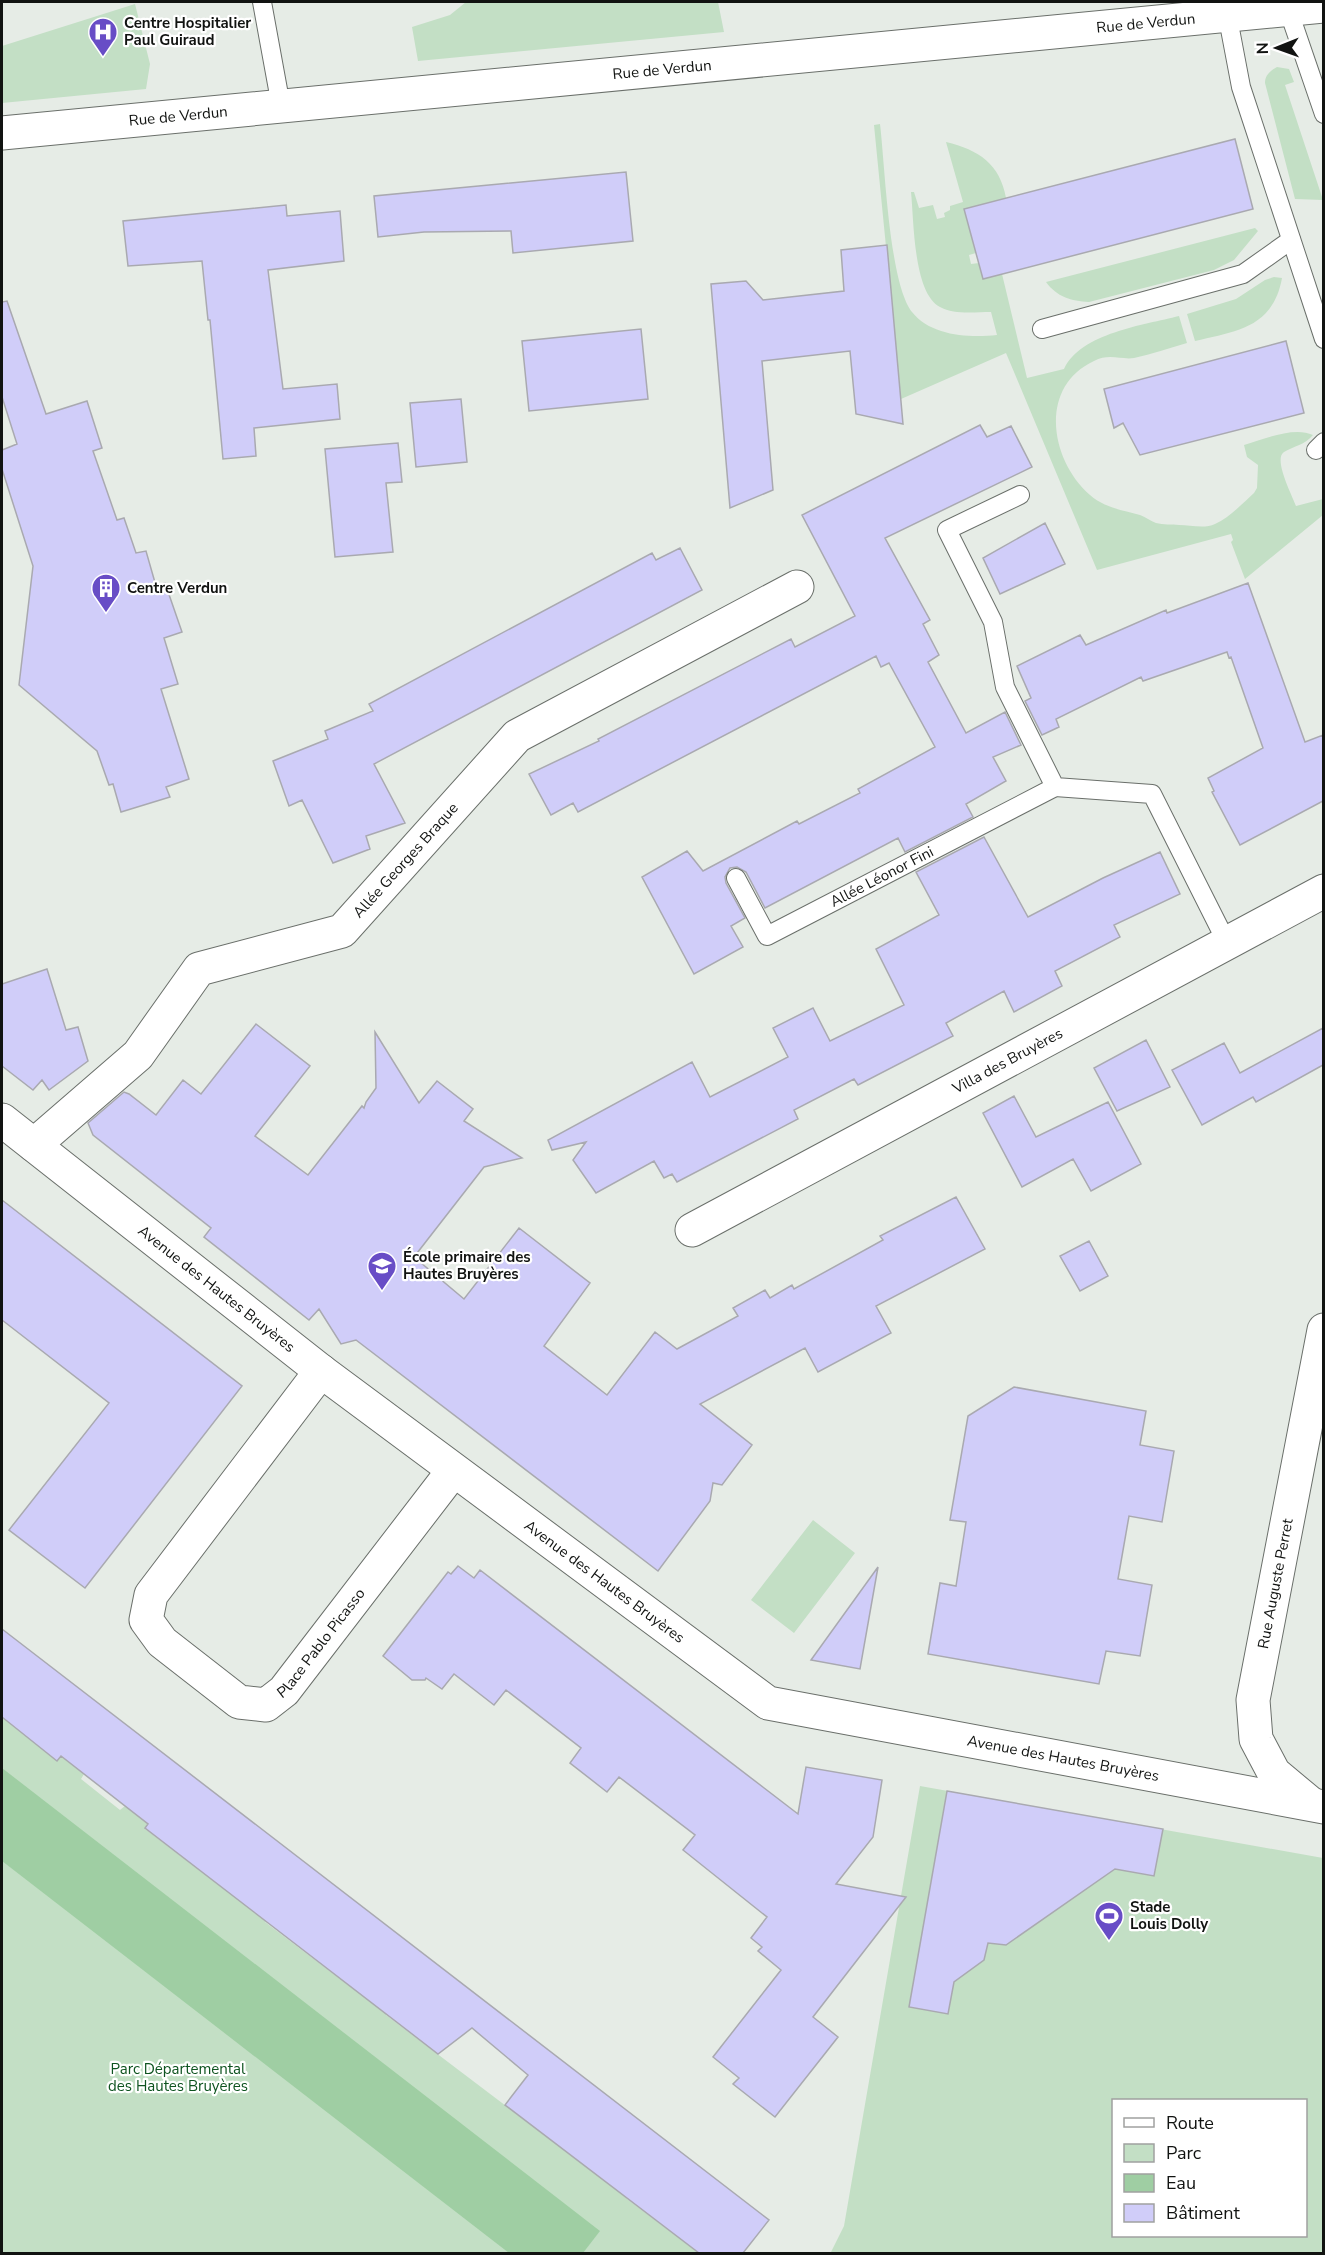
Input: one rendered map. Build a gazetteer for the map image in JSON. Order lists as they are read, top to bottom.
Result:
{
  "streets": {
    "street": [
      "Rue de Verdun",
      "Allée Georges Braque",
      "Villa des Bruyères",
      "Avenue des Hautes Bruyères",
      "Rue Auguste Perret",
      "Place Pablo Picasso"
    ],
    "lane": ["Allée Léonor Fini"]
  },
  "crossings": [
    ["Allée Georges Braque", "Avenue des Hautes Bruyères"],
    ["Avenue des Hautes Bruyères", "Rue Auguste Perret"],
    ["Avenue des Hautes Bruyères", "Place Pablo Picasso"]
  ],
  "parks": ["Parc Départemental des Hautes Bruyères"],
  "places": {
    "hospital": ["Centre Hospitalier Paul Guiraud"],
    "building": ["Centre Verdun"],
    "school or university": ["École primaire des Hautes Bruyères"],
    "sports": ["Stade Louis Dolly"]
  },
  "legend": [
    "Route",
    "Parc",
    "Eau",
    "Bâtiment"
  ],
  "north": "left"
}
